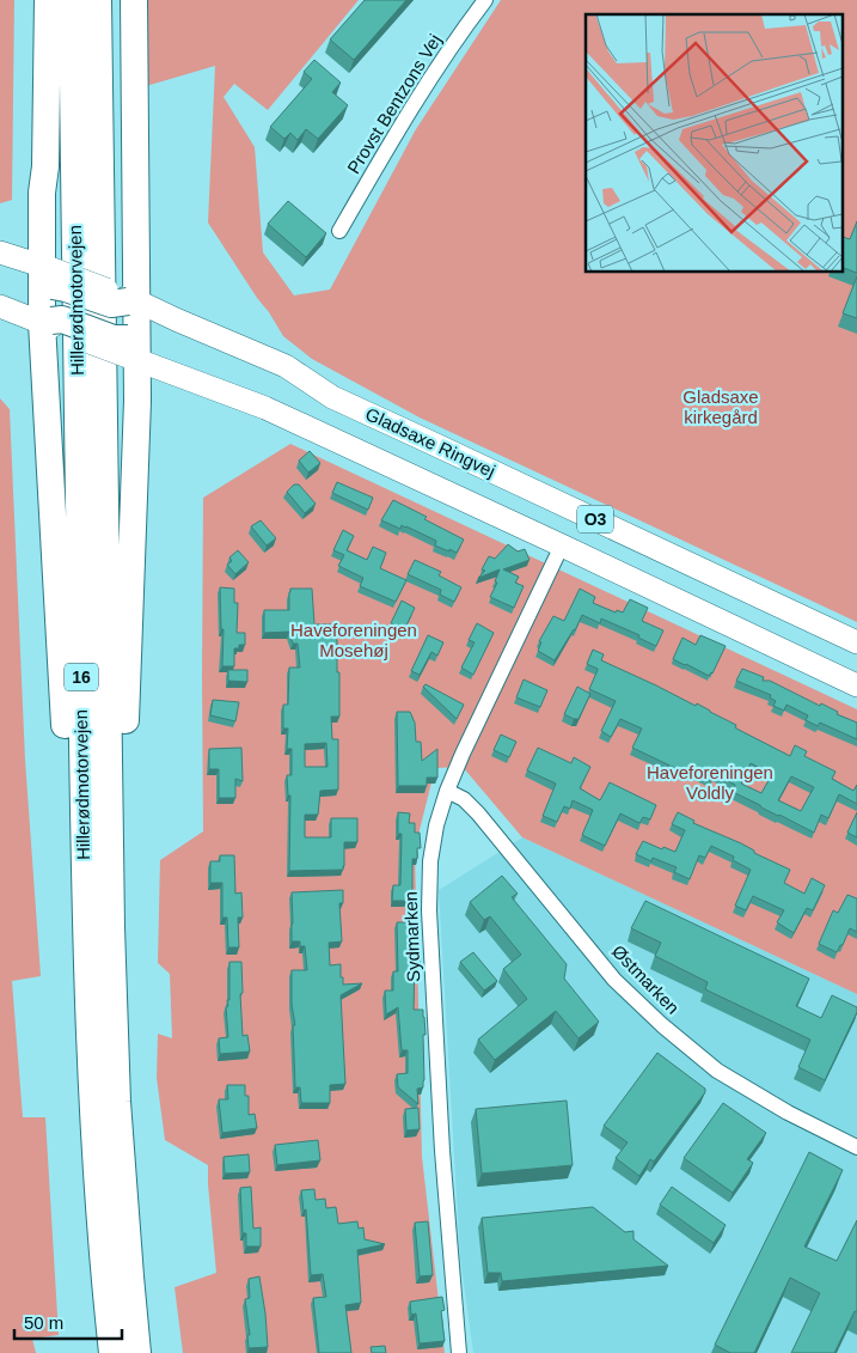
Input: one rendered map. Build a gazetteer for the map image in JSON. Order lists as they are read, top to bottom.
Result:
{
  "streets": {
    "highway": ["Hillerødmotorvejen", "16"],
    "main road": ["Gladsaxe Ringvej", "O3"],
    "street": ["Provst Bentzons Vej", "Sydmarken", "Østmarken"]
  },
  "crossings": [
    ["Gladsaxe Ringvej", "Sydmarken"],
    ["Sydmarken", "Østmarken"]
  ],
  "parks": ["Gladsaxe kirkegård", "Haveforeningen Mosehøj", "Haveforeningen Voldly"],
  "scale_bar": "50 m"
}
